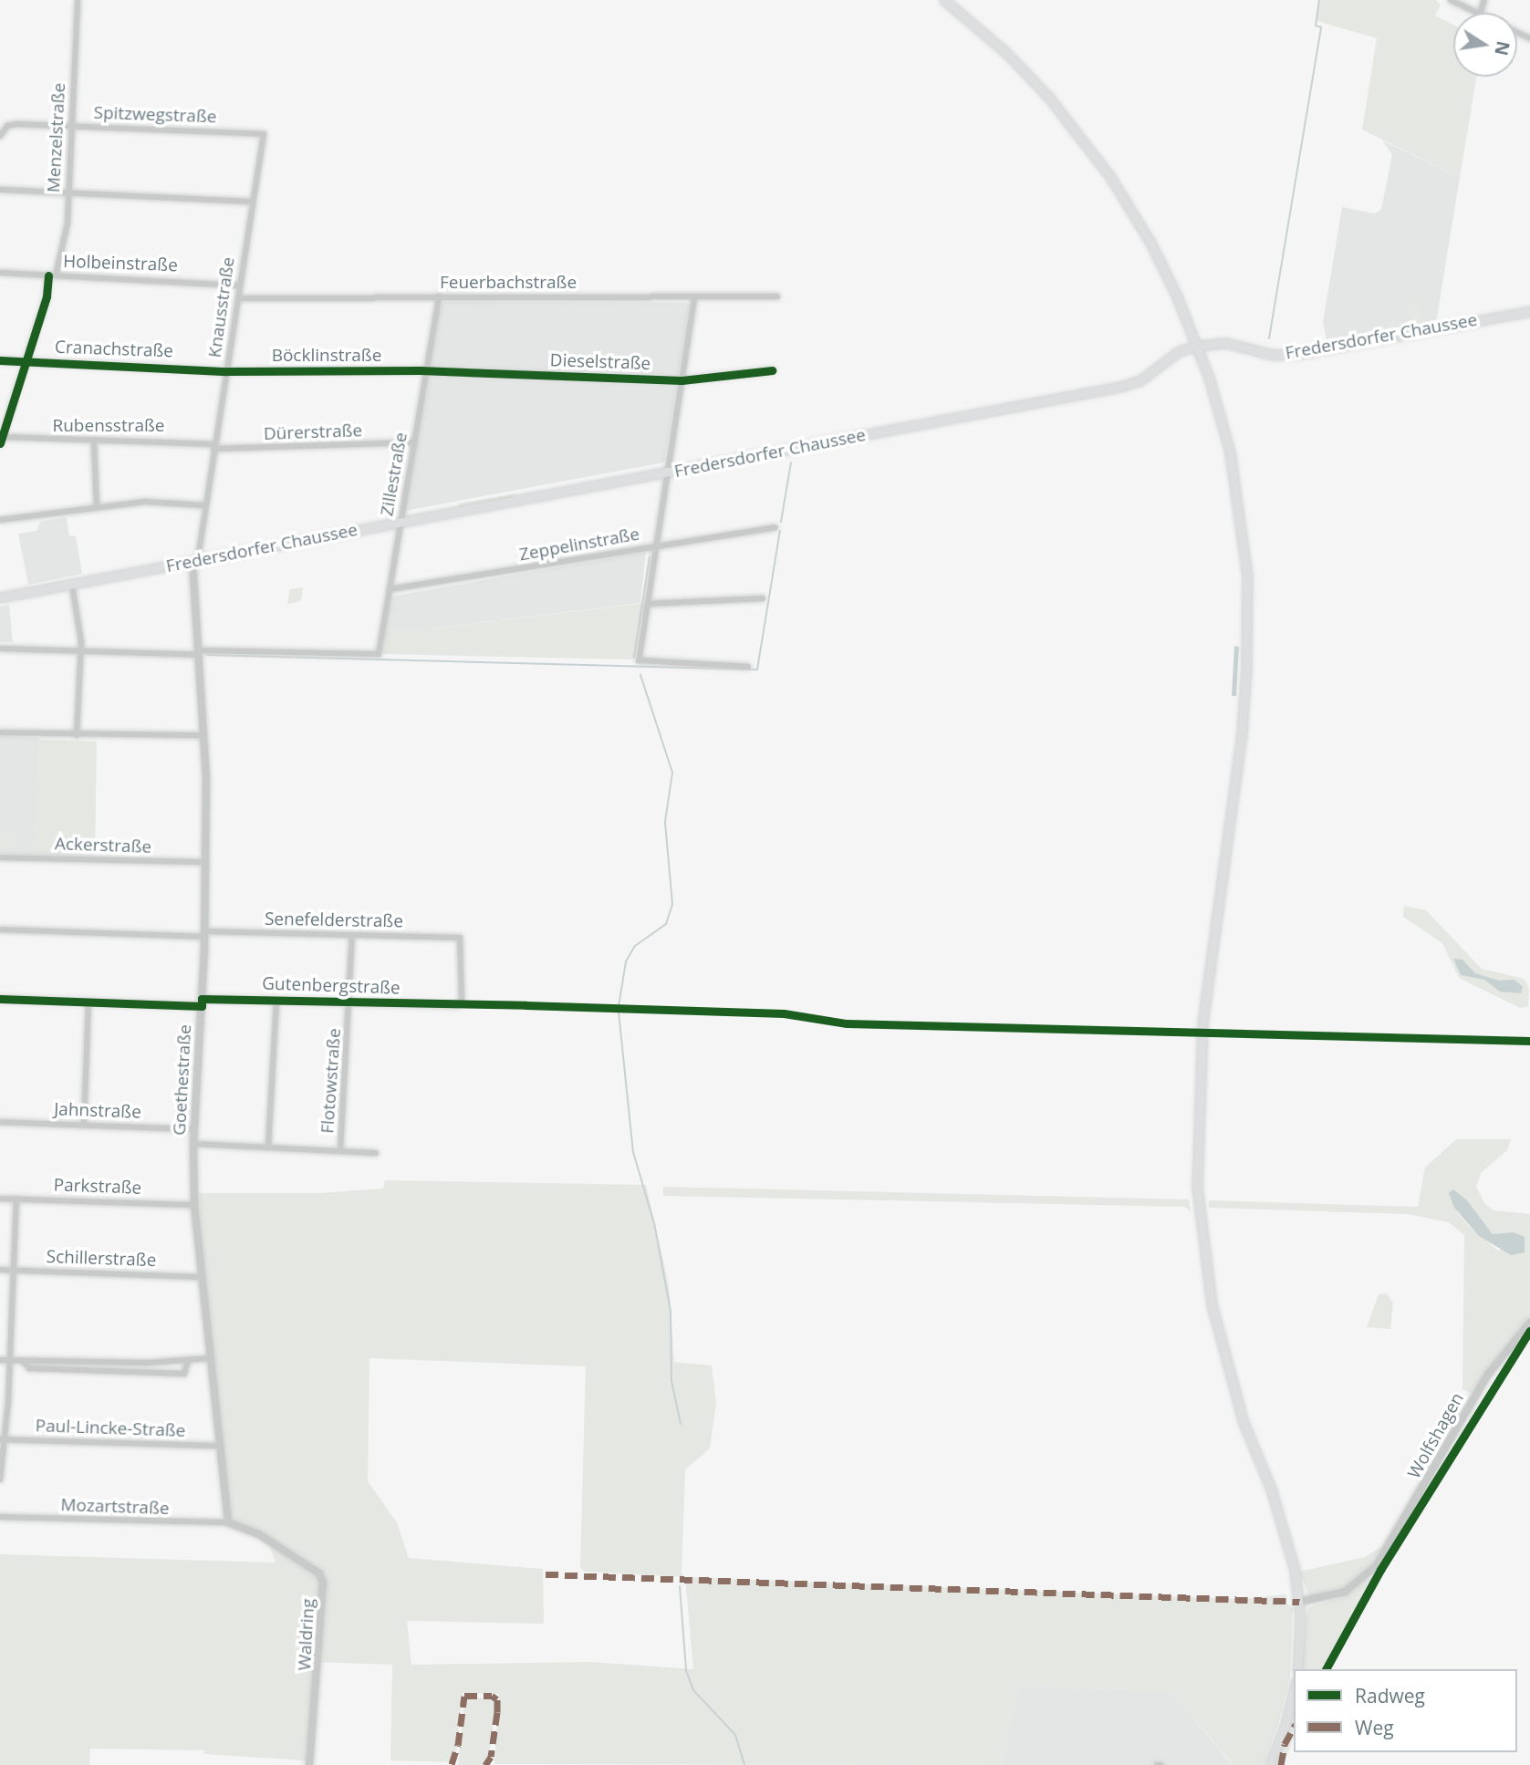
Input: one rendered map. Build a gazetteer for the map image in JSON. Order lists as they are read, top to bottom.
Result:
{
  "streets": {
    "main road": ["Fredersdorfer Chaussee"],
    "street": [
      "Spitzwegstraße",
      "Menzelstraße",
      "Holbeinstraße",
      "Feuerbachstraße",
      "Knausstraße",
      "Cranachstraße",
      "Böcklinstraße",
      "Dieselstraße",
      "Rubensstraße",
      "Dürerstraße",
      "Zillestraße",
      "Zeppelinstraße",
      "Ackerstraße",
      "Senefelderstraße",
      "Gutenbergstraße",
      "Goethestraße",
      "Flotowstraße",
      "Jahnstraße",
      "Parkstraße",
      "Schillerstraße",
      "Paul-Lincke-Straße",
      "Wolfshagen",
      "Mozartstraße",
      "Waldring"
    ]
  },
  "crossings": [
    ["Spitzwegstraße", "Menzelstraße"],
    ["Spitzwegstraße", "Knausstraße"],
    ["Menzelstraße", "Holbeinstraße"],
    ["Menzelstraße", "Cranachstraße"],
    ["Menzelstraße", "Rubensstraße"],
    ["Holbeinstraße", "Knausstraße"],
    ["Feuerbachstraße", "Knausstraße"],
    ["Feuerbachstraße", "Zillestraße"],
    ["Knausstraße", "Fredersdorfer Chaussee"],
    ["Knausstraße", "Cranachstraße"],
    ["Knausstraße", "Böcklinstraße"],
    ["Knausstraße", "Rubensstraße"],
    ["Knausstraße", "Dürerstraße"],
    ["Knausstraße", "Goethestraße"],
    ["Fredersdorfer Chaussee", "Zillestraße"],
    ["Fredersdorfer Chaussee", "Goethestraße"],
    ["Cranachstraße", "Böcklinstraße"],
    ["Böcklinstraße", "Dieselstraße"],
    ["Böcklinstraße", "Zillestraße"],
    ["Dieselstraße", "Zillestraße"],
    ["Rubensstraße", "Dürerstraße"],
    ["Dürerstraße", "Zillestraße"],
    ["Zillestraße", "Zeppelinstraße"],
    ["Zillestraße", "Goethestraße"],
    ["Ackerstraße", "Goethestraße"],
    ["Senefelderstraße", "Gutenbergstraße"],
    ["Senefelderstraße", "Goethestraße"],
    ["Senefelderstraße", "Flotowstraße"],
    ["Gutenbergstraße", "Goethestraße"],
    ["Gutenbergstraße", "Flotowstraße"],
    ["Goethestraße", "Jahnstraße"],
    ["Goethestraße", "Parkstraße"],
    ["Goethestraße", "Schillerstraße"],
    ["Goethestraße", "Paul-Lincke-Straße"],
    ["Goethestraße", "Mozartstraße"],
    ["Goethestraße", "Waldring"],
    ["Mozartstraße", "Waldring"]
  ],
  "legend": ["Radweg", "Weg"],
  "north": "right"
}
